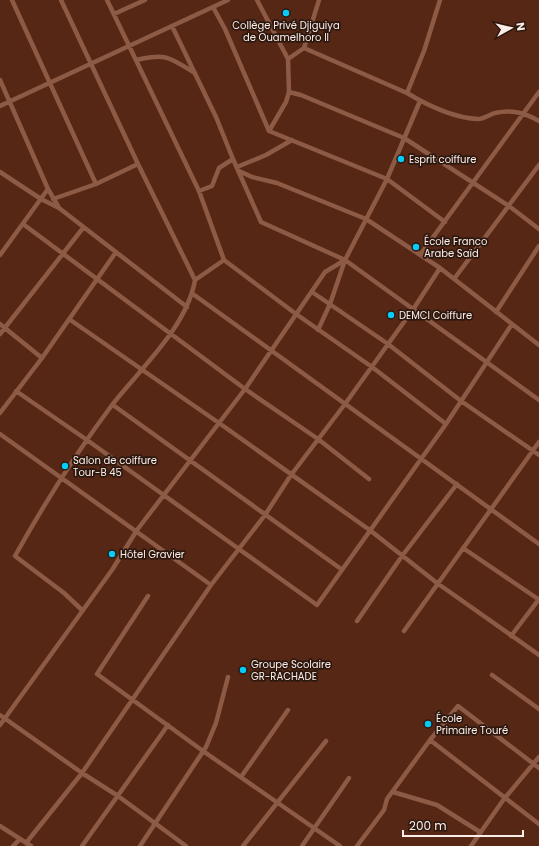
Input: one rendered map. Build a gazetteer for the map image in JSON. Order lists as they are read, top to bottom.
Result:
{
  "places": [
    "Collège Privé Djiguiya de Ouamelhoro II",
    "Esprit coiffure",
    "École Franco Arabe Saïd",
    "DEMCI Coiffure",
    "Salon de coiffure Tour-B 45",
    "Hôtel Gravier",
    "Groupe Scolaire GR-RACHADE",
    "École Primaire Touré"
  ],
  "scale_bar": "200 m",
  "north": "right"
}
